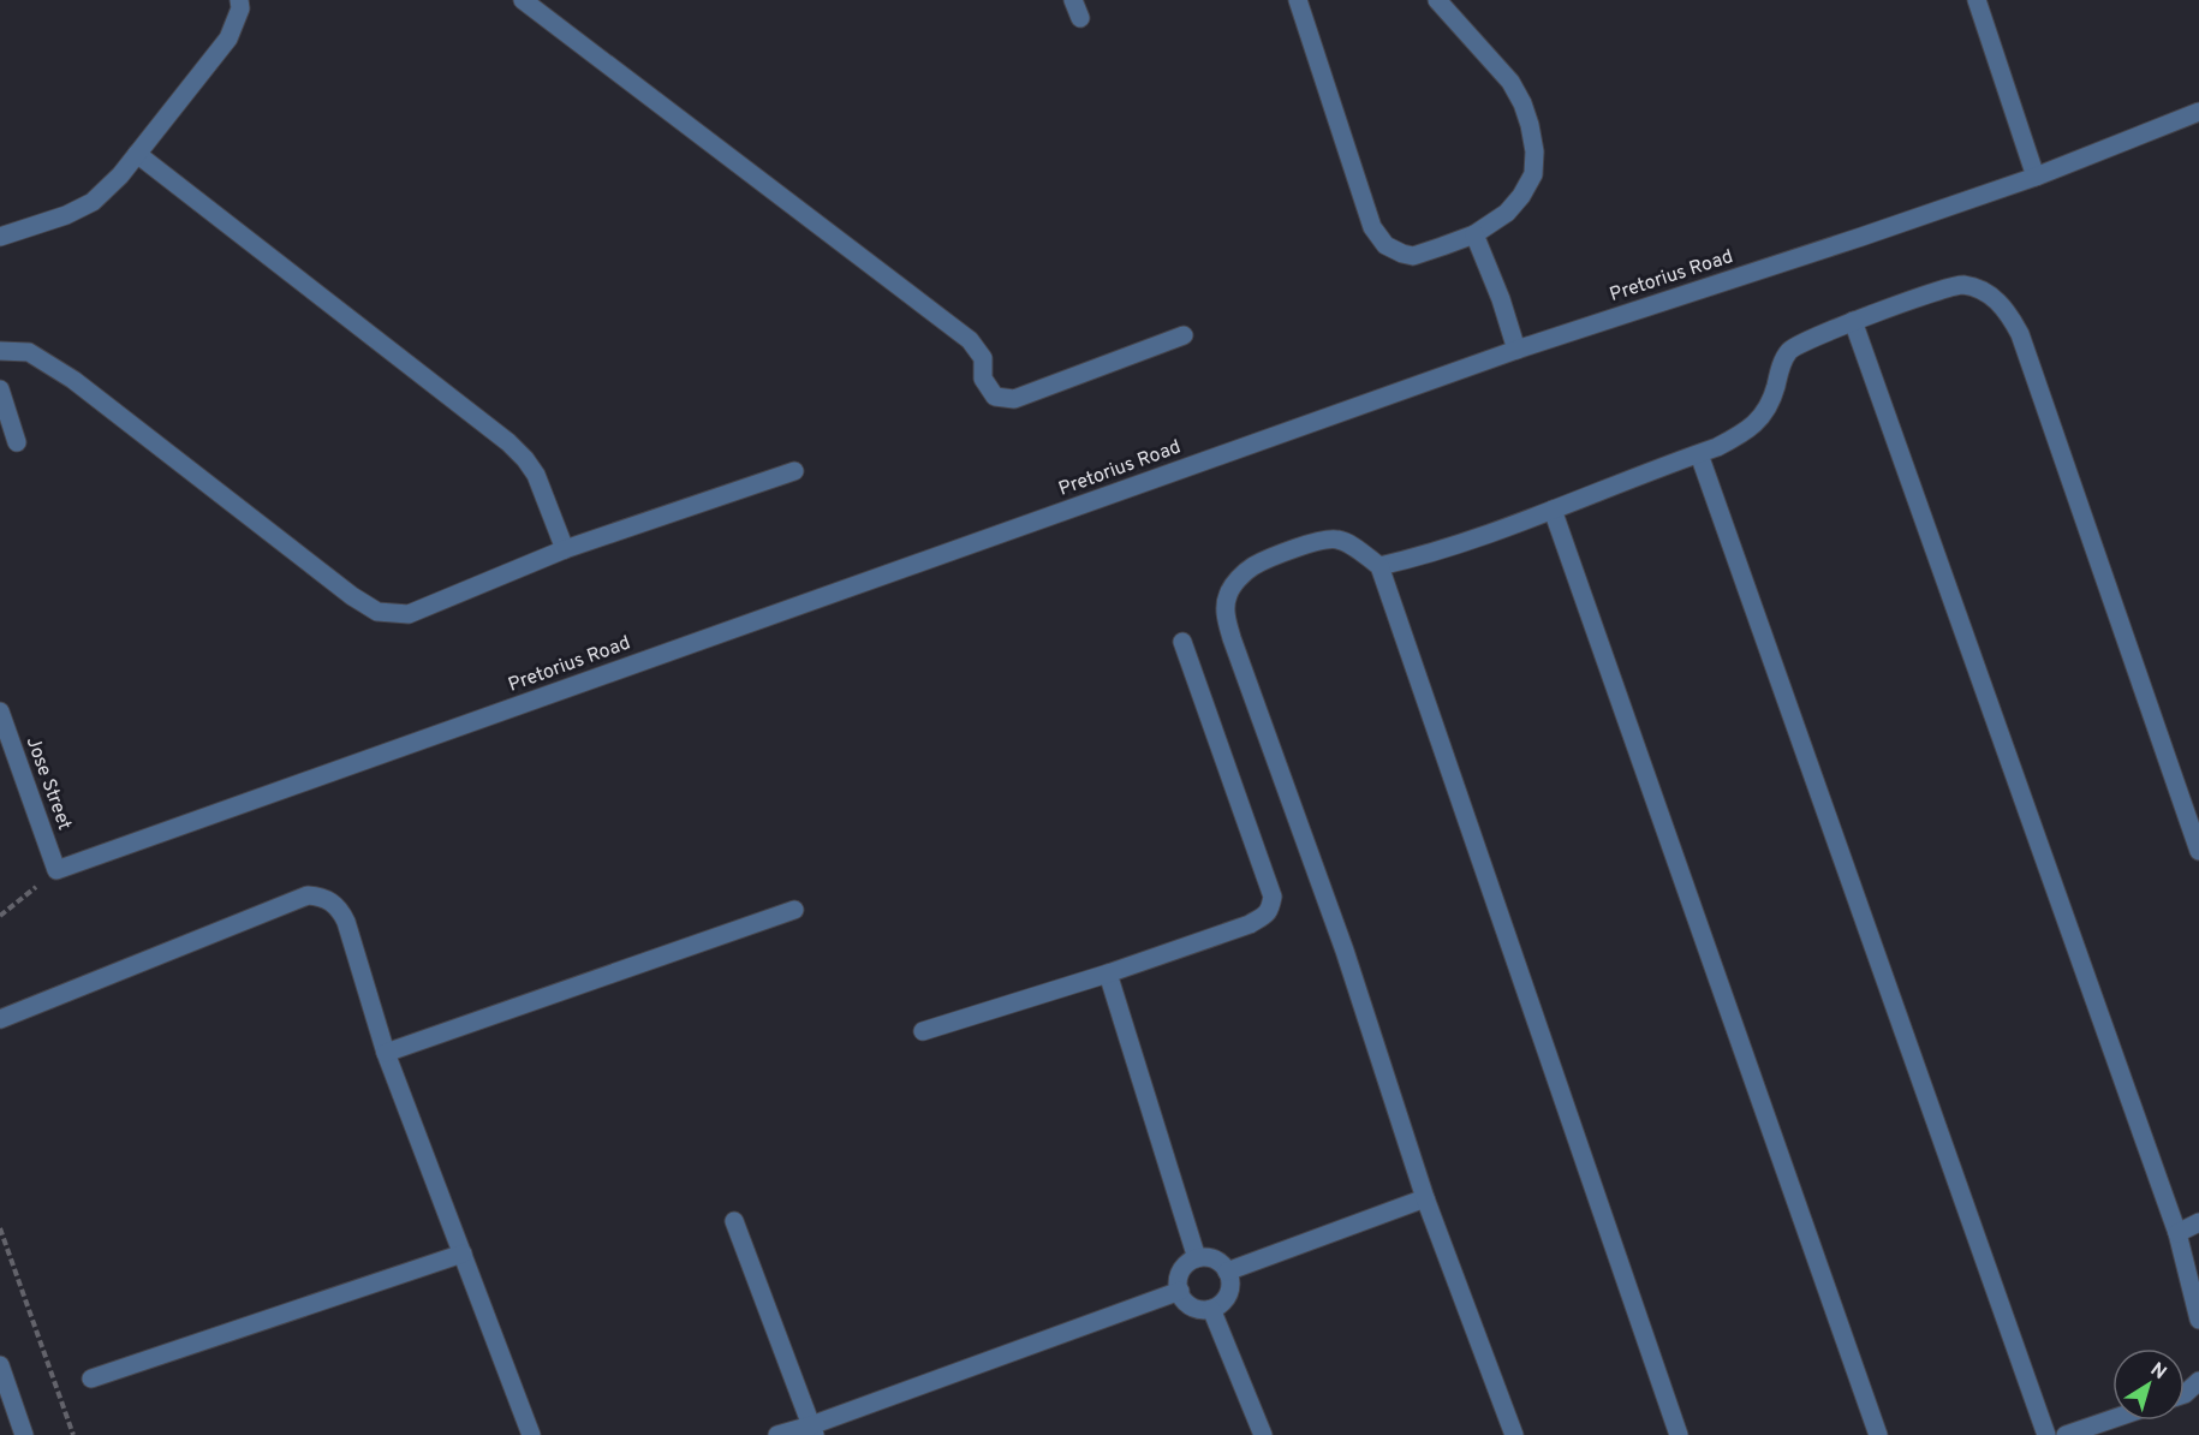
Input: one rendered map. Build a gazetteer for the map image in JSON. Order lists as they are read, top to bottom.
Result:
{
  "streets": {
    "street": ["Pretorius Road", "Jose Street"]
  },
  "crossings": [
    ["Pretorius Road", "Jose Street"]
  ],
  "north": "top right"
}
